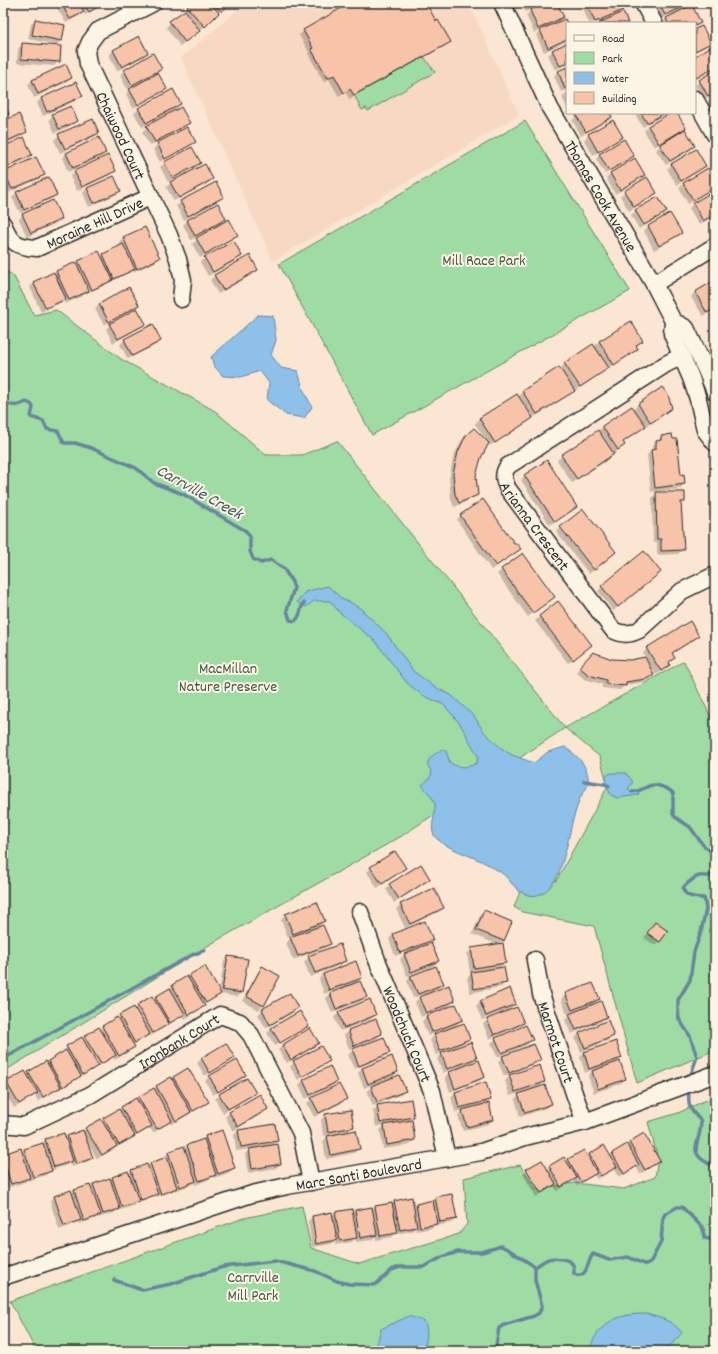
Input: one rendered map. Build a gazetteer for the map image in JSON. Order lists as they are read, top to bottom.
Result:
{
  "streets": {
    "street": [
      "Chaiwood Court",
      "Thomas Cook Avenue",
      "Moraine Hill Drive",
      "Arianna Crescent",
      "Woodchuck Court",
      "Marmot Court",
      "Ironbank Court",
      "Marc Santi Boulevard"
    ]
  },
  "crossings": [
    ["Chaiwood Court", "Moraine Hill Drive"],
    ["Thomas Cook Avenue", "Arianna Crescent"],
    ["Woodchuck Court", "Marc Santi Boulevard"],
    ["Marmot Court", "Marc Santi Boulevard"],
    ["Ironbank Court", "Marc Santi Boulevard"]
  ],
  "water": ["Carrville Creek"],
  "parks": ["Mill Race Park", "MacMillan Nature Preserve", "Carrville Mill Park"],
  "legend": [
    "Road",
    "Park",
    "Water",
    "Building"
  ]
}
